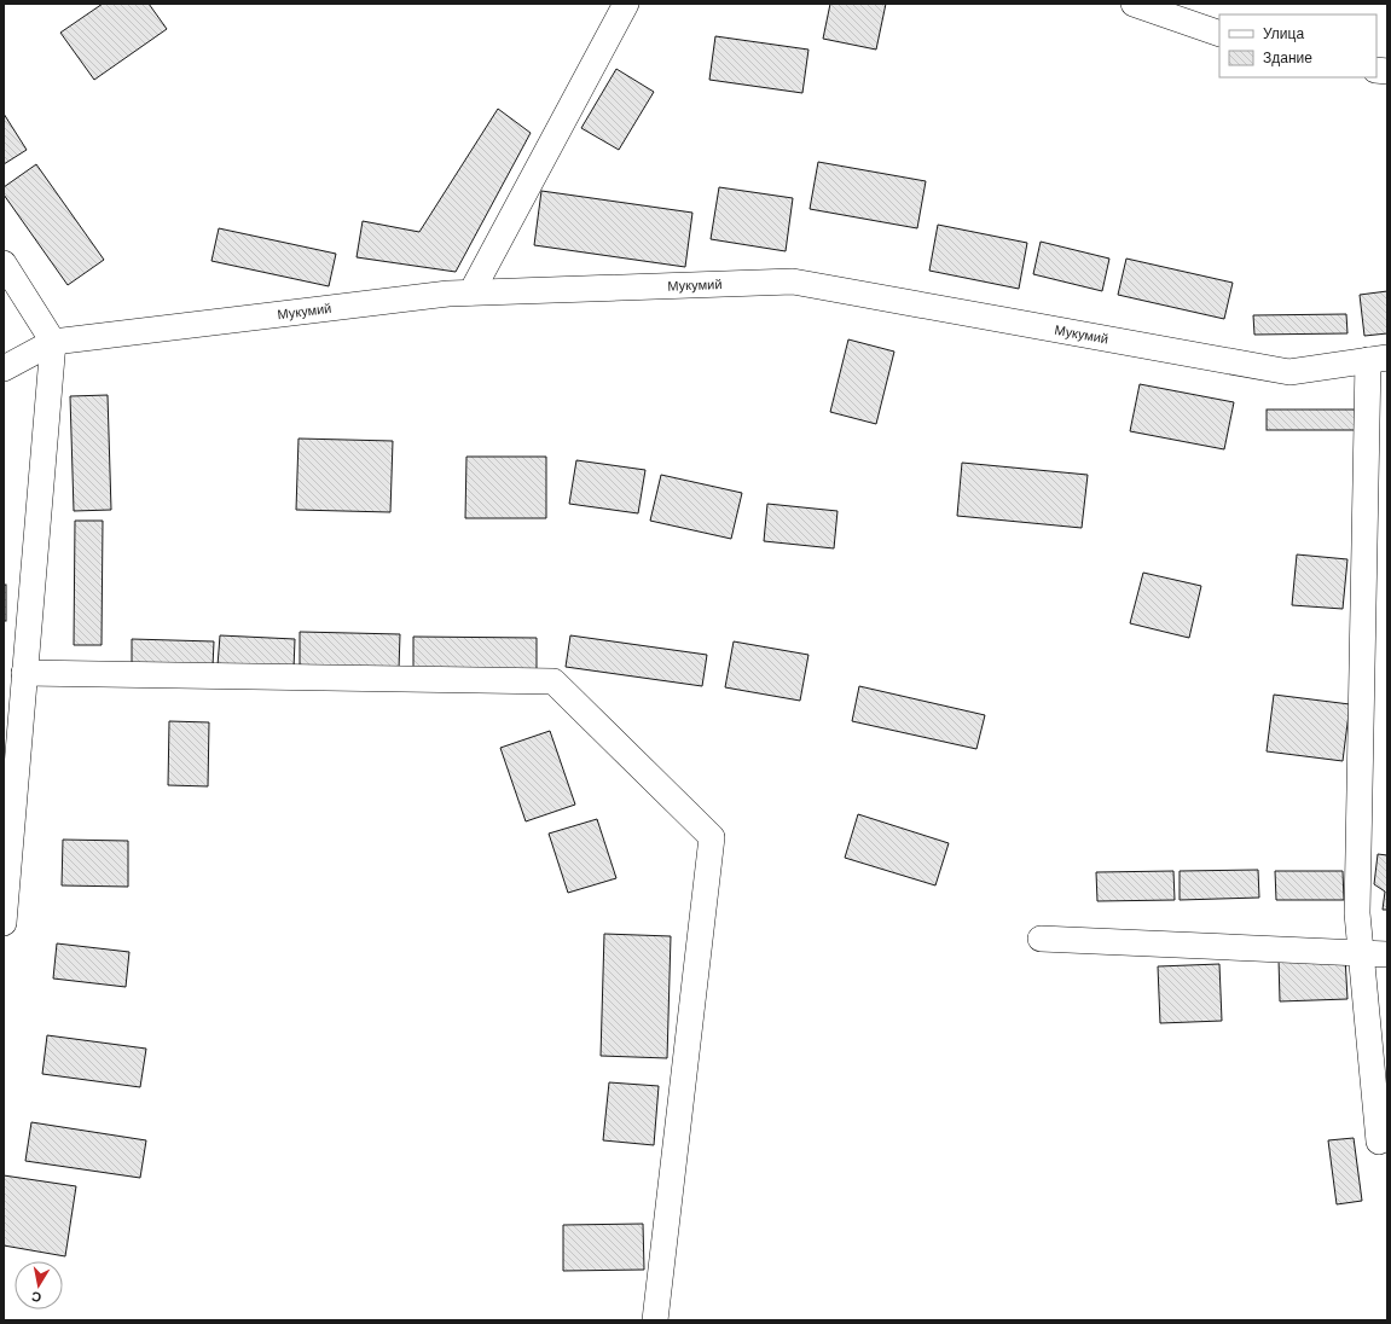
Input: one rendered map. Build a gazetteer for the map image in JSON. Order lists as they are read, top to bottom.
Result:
{
  "streets": {
    "street": ["Мукумий"]
  },
  "legend": ["Улица", "Здание"],
  "north": "bottom"
}
